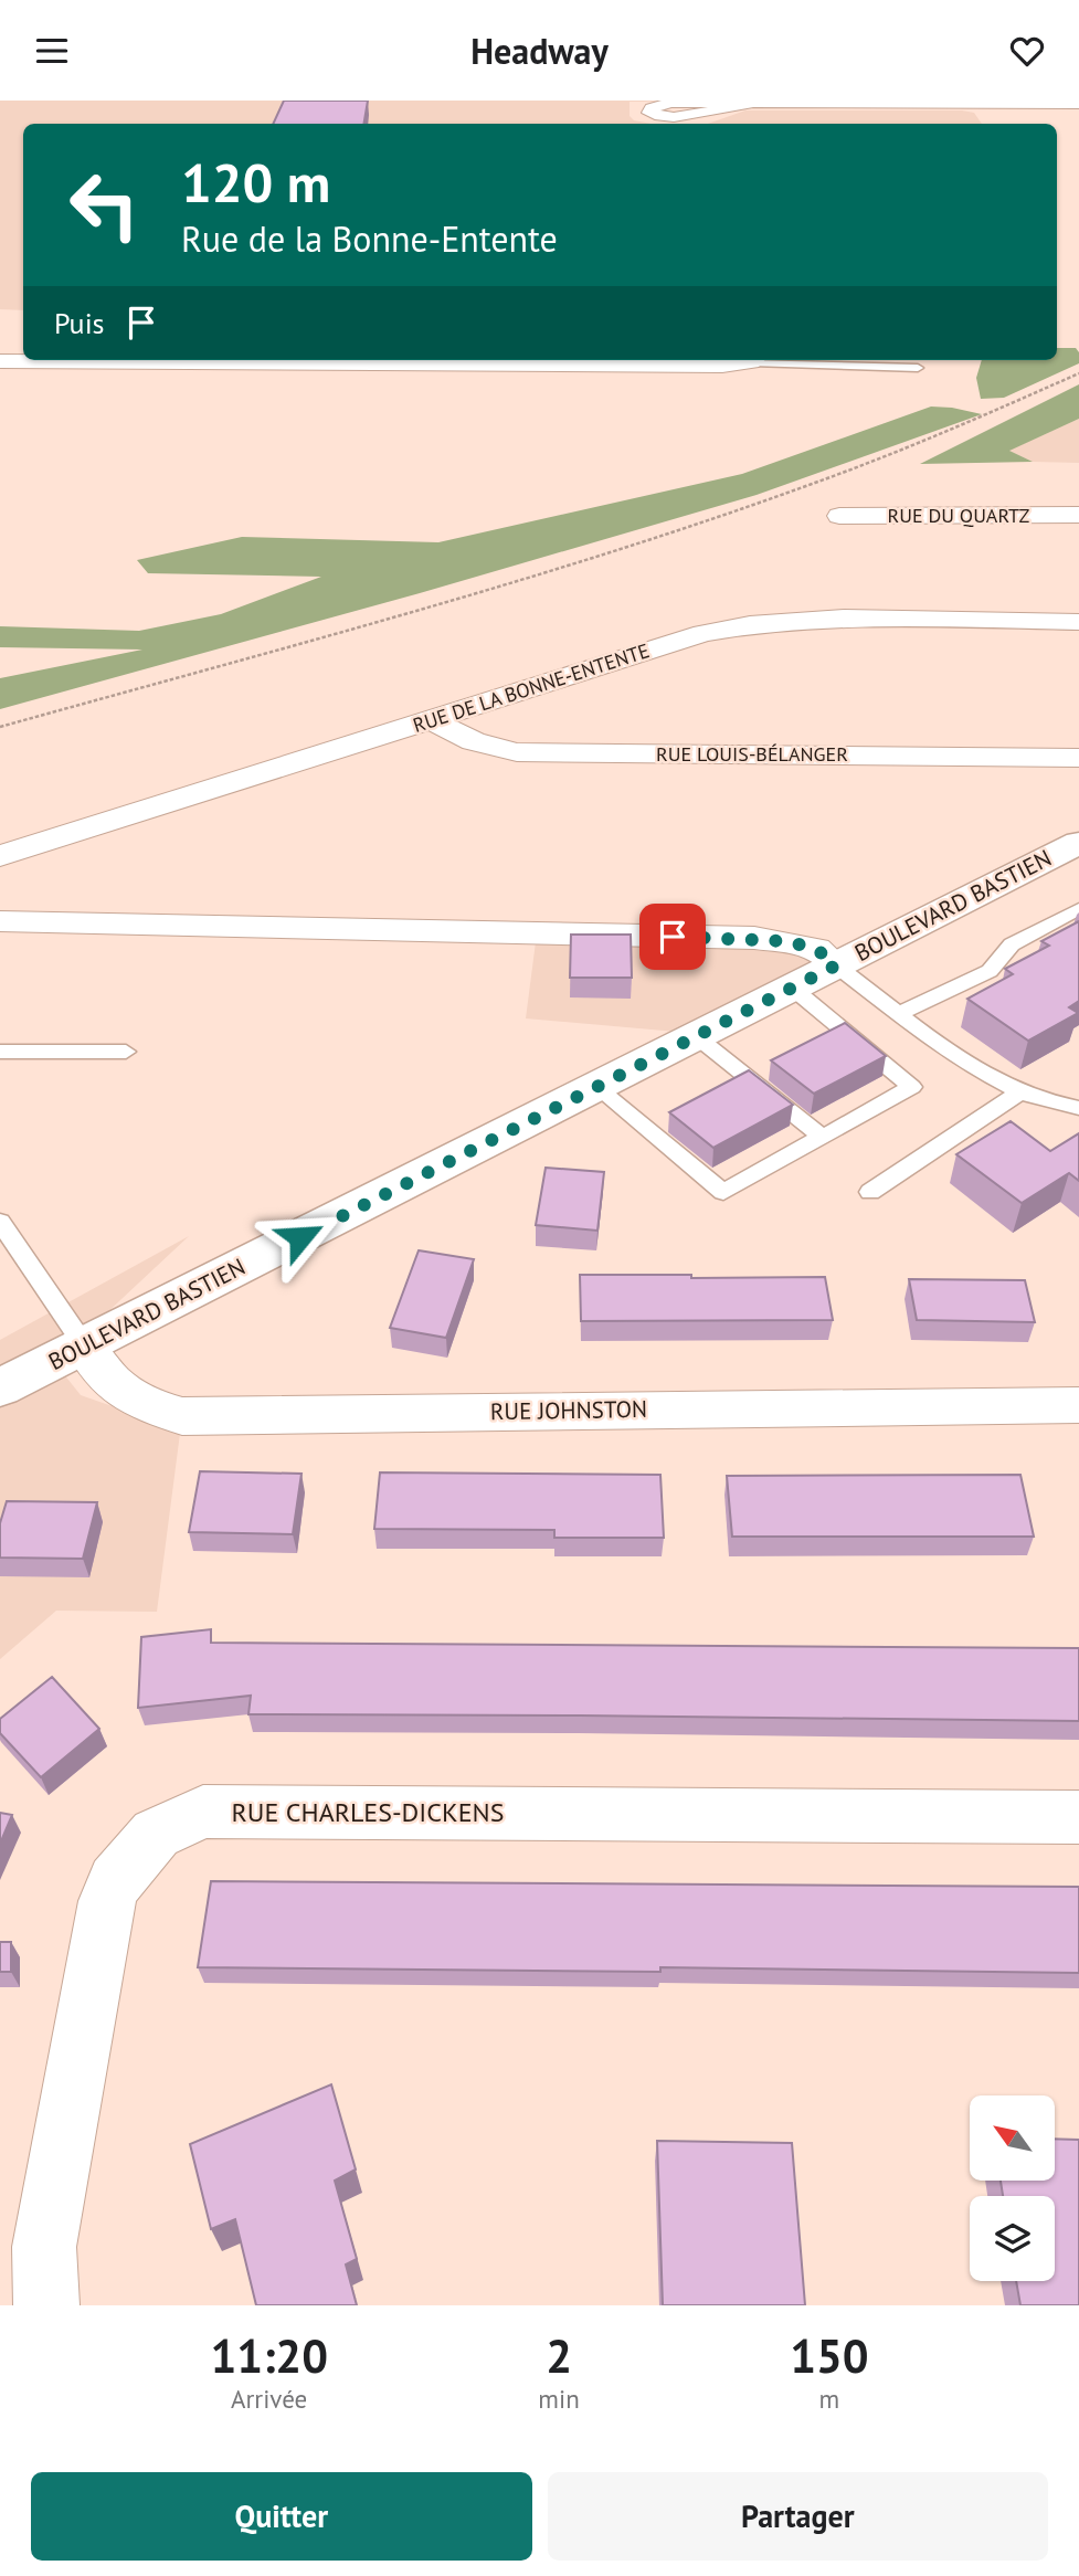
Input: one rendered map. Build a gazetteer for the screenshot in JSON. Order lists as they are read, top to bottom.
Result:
{
  "streets": {
    "main road": ["BOULEVARD BASTIEN"],
    "street": [
      "RUE DU QUARTZ",
      "RUE DE LA BONNE-ENTENTE",
      "RUE LOUIS-BÉLANGER",
      "RUE JOHNSTON",
      "RUE CHARLES-DICKENS"
    ]
  },
  "crossings": [
    ["RUE DE LA BONNE-ENTENTE", "RUE LOUIS-BÉLANGER"],
    ["BOULEVARD BASTIEN", "RUE JOHNSTON"]
  ],
  "north": "top left",
  "page": {
    "header": "Headway",
    "turn": ["120 m", "Rue de la Bonne-Entente"],
    "then": "Puis",
    "eta": [
      "11:20",
      "Arrivée",
      "2",
      "min",
      "150",
      "m"
    ],
    "buttons": ["Quitter", "Partager"]
  }
}
